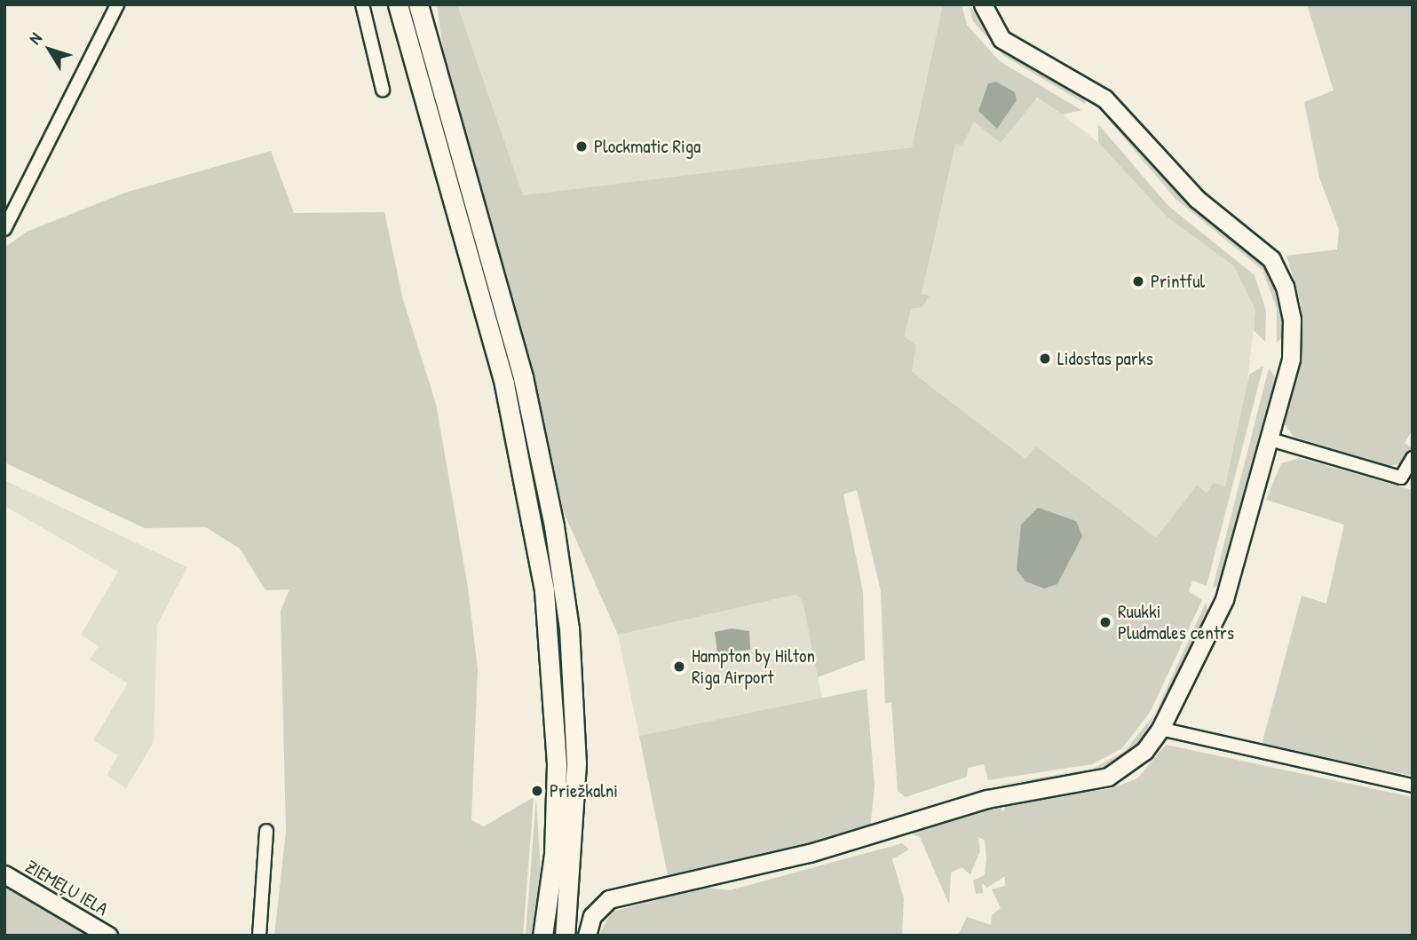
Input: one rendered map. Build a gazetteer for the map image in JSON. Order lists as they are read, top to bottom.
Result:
{
  "streets": {
    "street": ["ZIEMEĻU IELA"]
  },
  "places": [
    "Plockmatic Riga",
    "Printful",
    "Lidostas parks",
    "Ruukki Pludmales centrs",
    "Hampton by Hilton Riga Airport",
    "Priežkalni"
  ],
  "north": "top left"
}
